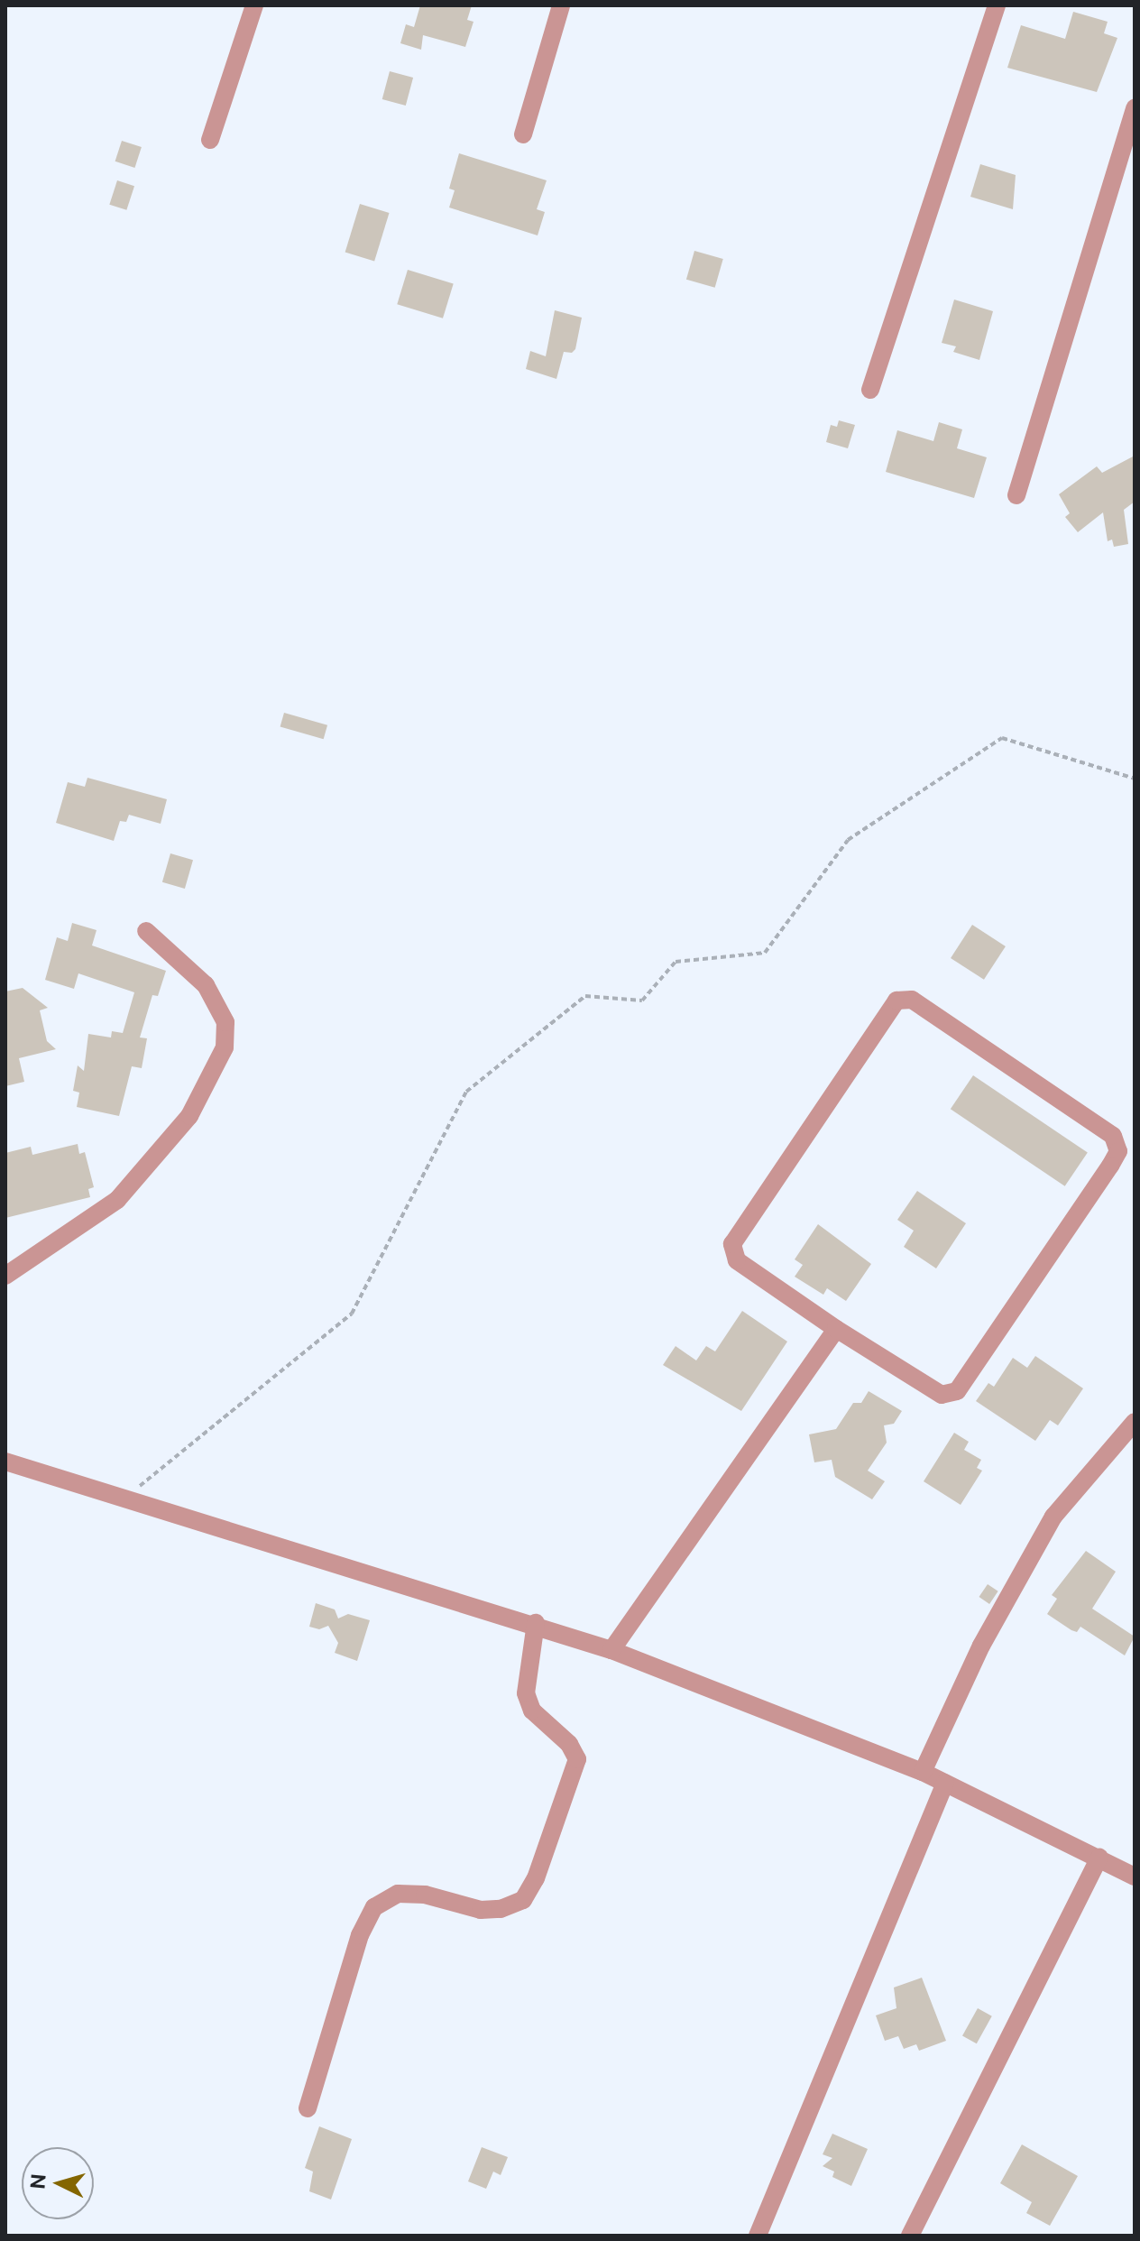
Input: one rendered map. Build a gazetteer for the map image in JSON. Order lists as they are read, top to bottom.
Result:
{
  "north": "left"
}
